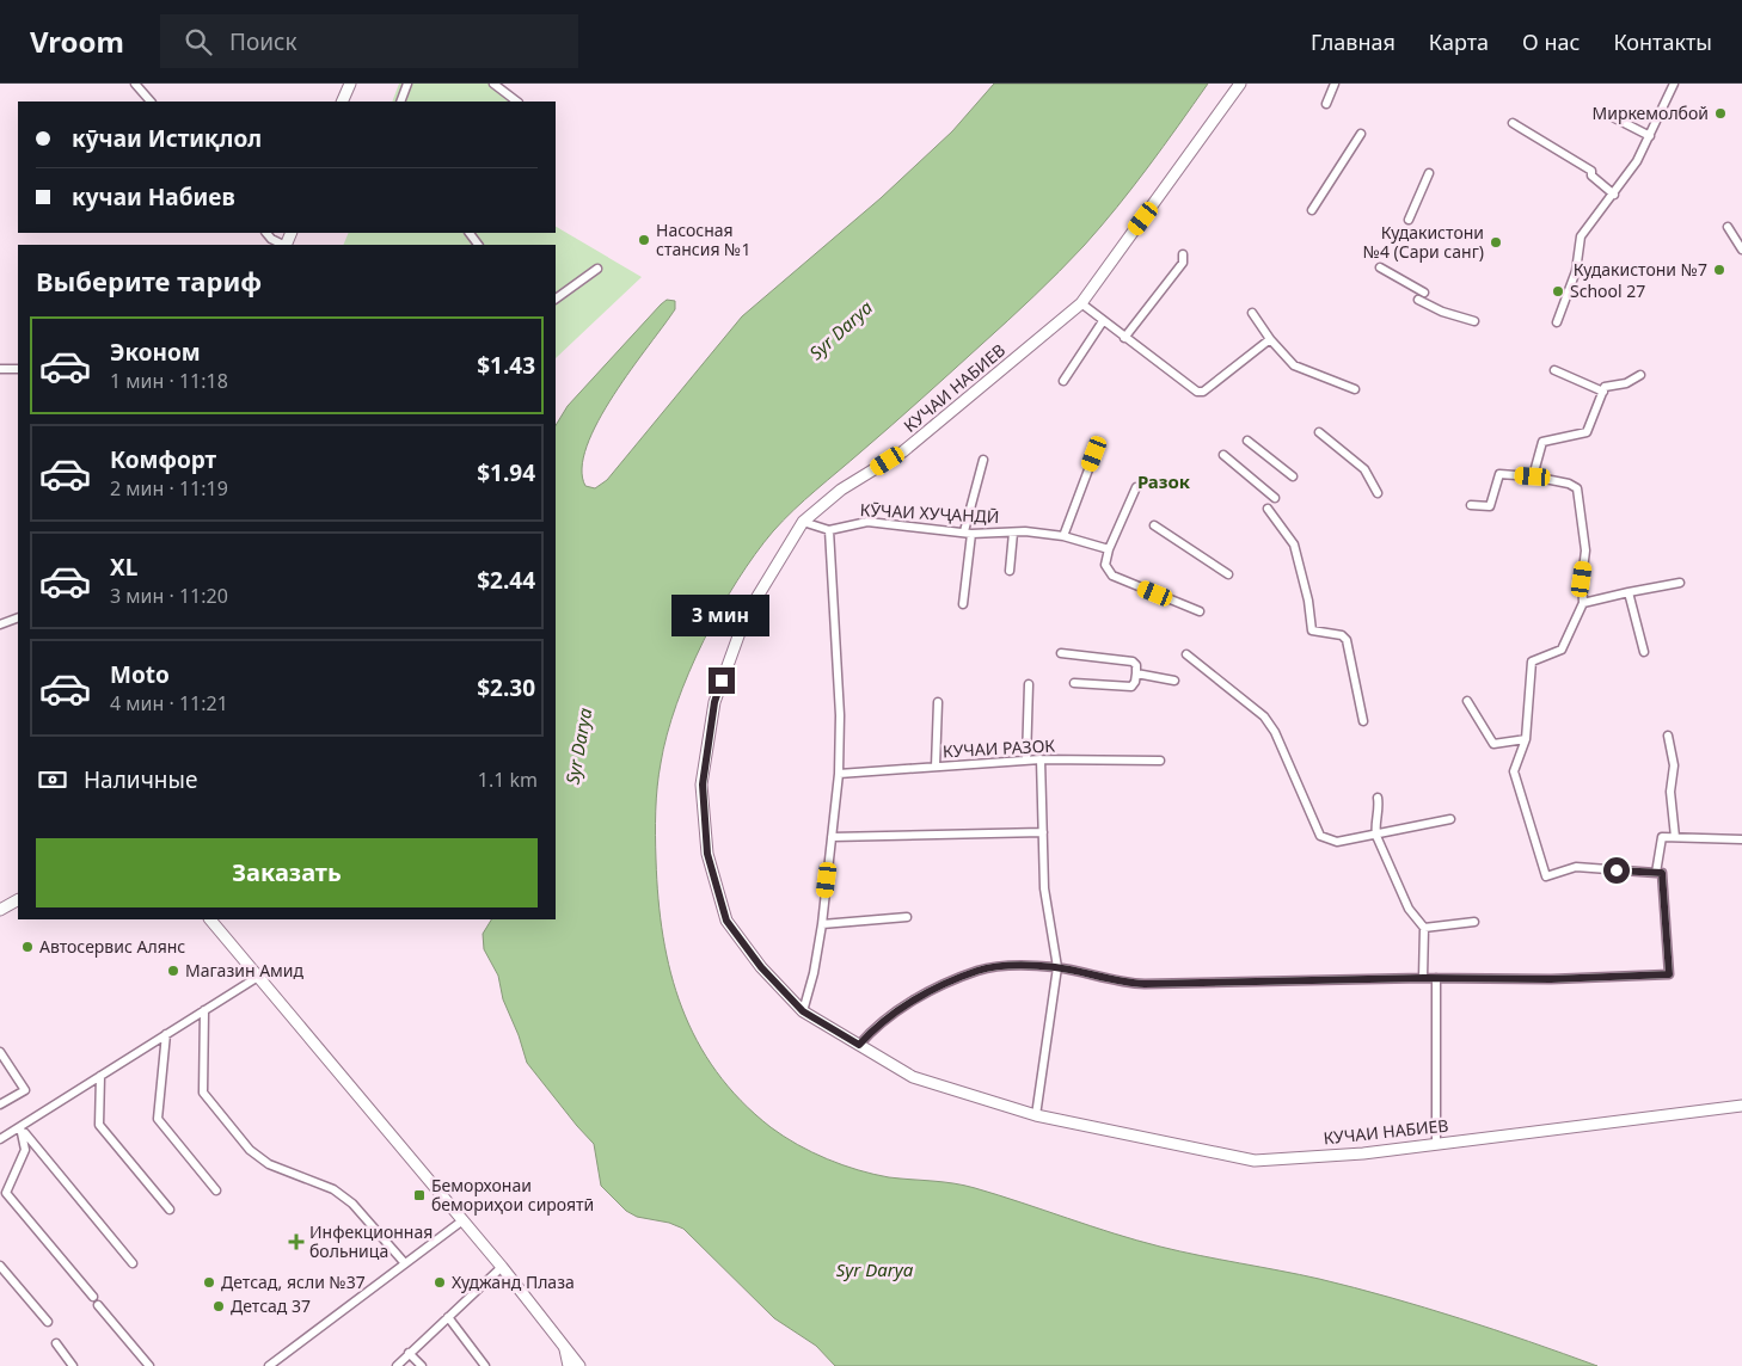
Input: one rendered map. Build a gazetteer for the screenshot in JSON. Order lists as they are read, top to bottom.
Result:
{
  "streets": {
    "main road": ["КУЧАИ НАБИЕВ"],
    "street": ["КӮЧАИ ХУҶАНДӢ", "КУЧАИ РАЗОК"]
  },
  "crossings": [
    ["КУЧАИ НАБИЕВ", "КӮЧАИ ХУҶАНДӢ"]
  ],
  "districts": ["Разок"],
  "water": ["Syr Darya"],
  "places": {
    "other": [
      "Миркемолбой",
      "Насосная стансия №1",
      "Кудакистони №4 (Сари санг)",
      "Кудакистони №7",
      "School 27",
      "Автосервис Алянс",
      "Магазин Амид",
      "Детсад, ясли №37",
      "Худжанд Плаза",
      "Детсад 37"
    ],
    "transit": ["Беморхонаи бемориҳои сироятӣ"],
    "health": ["Инфекционная больница"]
  },
  "page": {
    "header": "Vroom",
    "search": "Поиск",
    "nav": [
      "Главная",
      "Карта",
      "О нас",
      "Контакты"
    ],
    "banner": ["кӯчаи Истиқлол", "кучаи Набиев"],
    "heading": "Выберите тариф",
    "list": [
      {
        "name": "Эконом",
        "note": "1 мин · 11:18",
        "value": "$1.43"
      },
      {
        "name": "Комфорт",
        "note": "2 мин · 11:19",
        "value": "$1.94"
      },
      {
        "name": "XL",
        "note": "3 мин · 11:20",
        "value": "$2.44"
      },
      {
        "name": "Moto",
        "note": "4 мин · 11:21",
        "value": "$2.30"
      }
    ],
    "bubble": "3 мин",
    "pay": ["Наличные", "1.1 km"],
    "buttons": "Заказать"
  }
}
